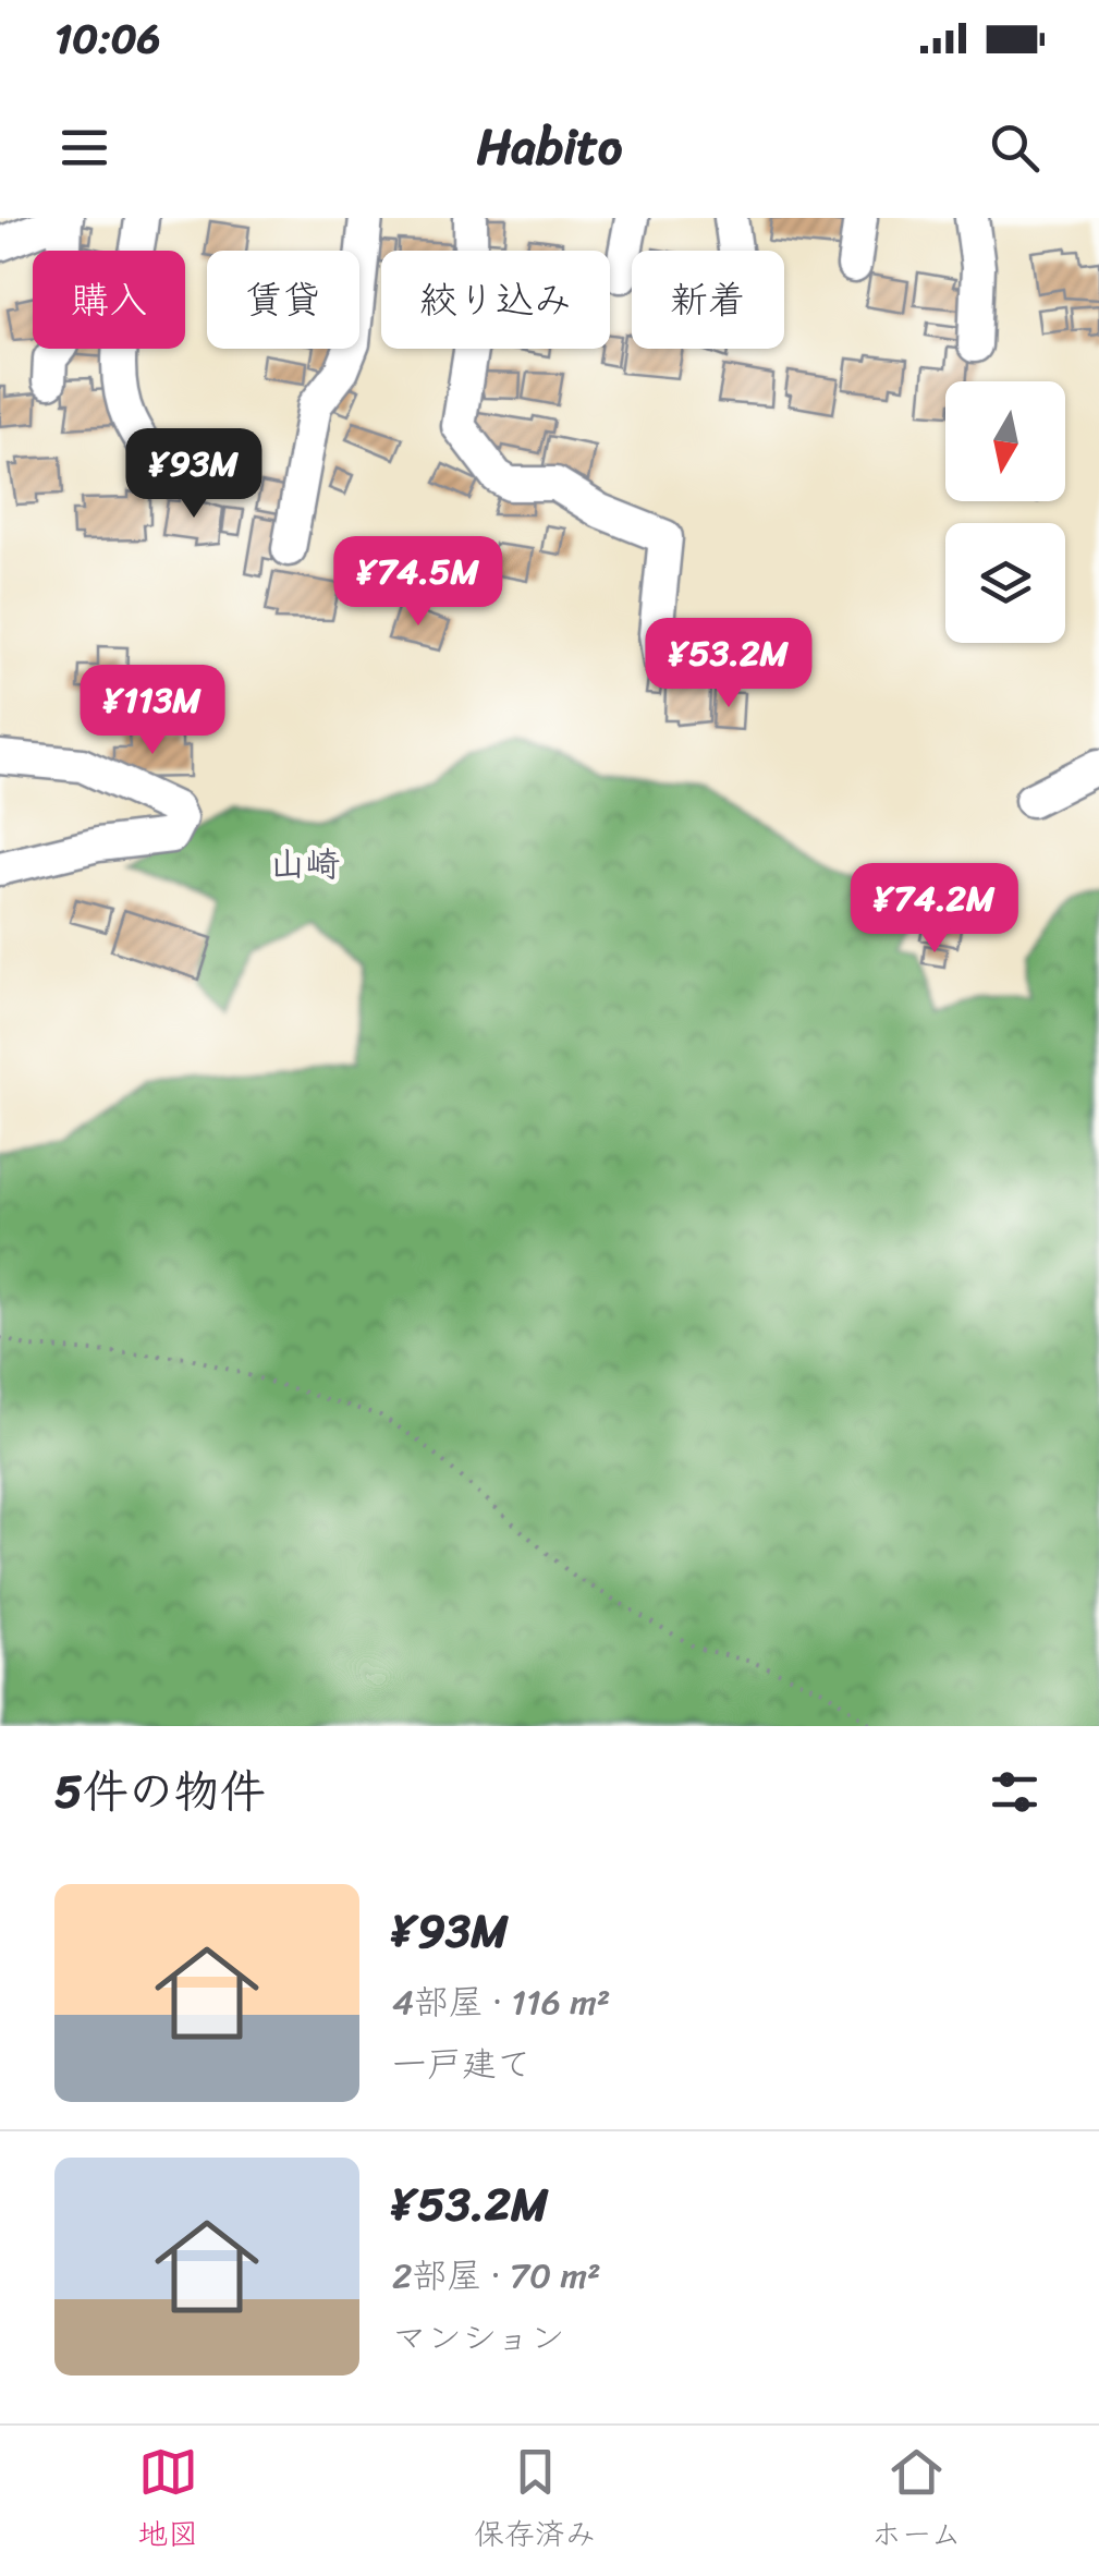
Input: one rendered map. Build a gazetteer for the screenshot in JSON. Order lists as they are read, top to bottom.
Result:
{
  "districts": ["山崎"],
  "north": "bottom",
  "page": {
    "status": "10:06",
    "header": "Habito",
    "chip": [
      "購入",
      "賃貸",
      "絞り込み",
      "新着"
    ],
    "price": [
      "¥93M",
      "¥74.5M",
      "¥53.2M",
      "¥113M",
      "¥74.2M"
    ],
    "heading": "5件の物件",
    "list": [
      {
        "name": "¥93M",
        "note": "4部屋 · 116 m² · 一戸建て"
      },
      {
        "name": "¥53.2M",
        "note": "2部屋 · 70 m² · マンション"
      }
    ],
    "tabs": ["地図", "保存済み", "ホーム"]
  }
}
